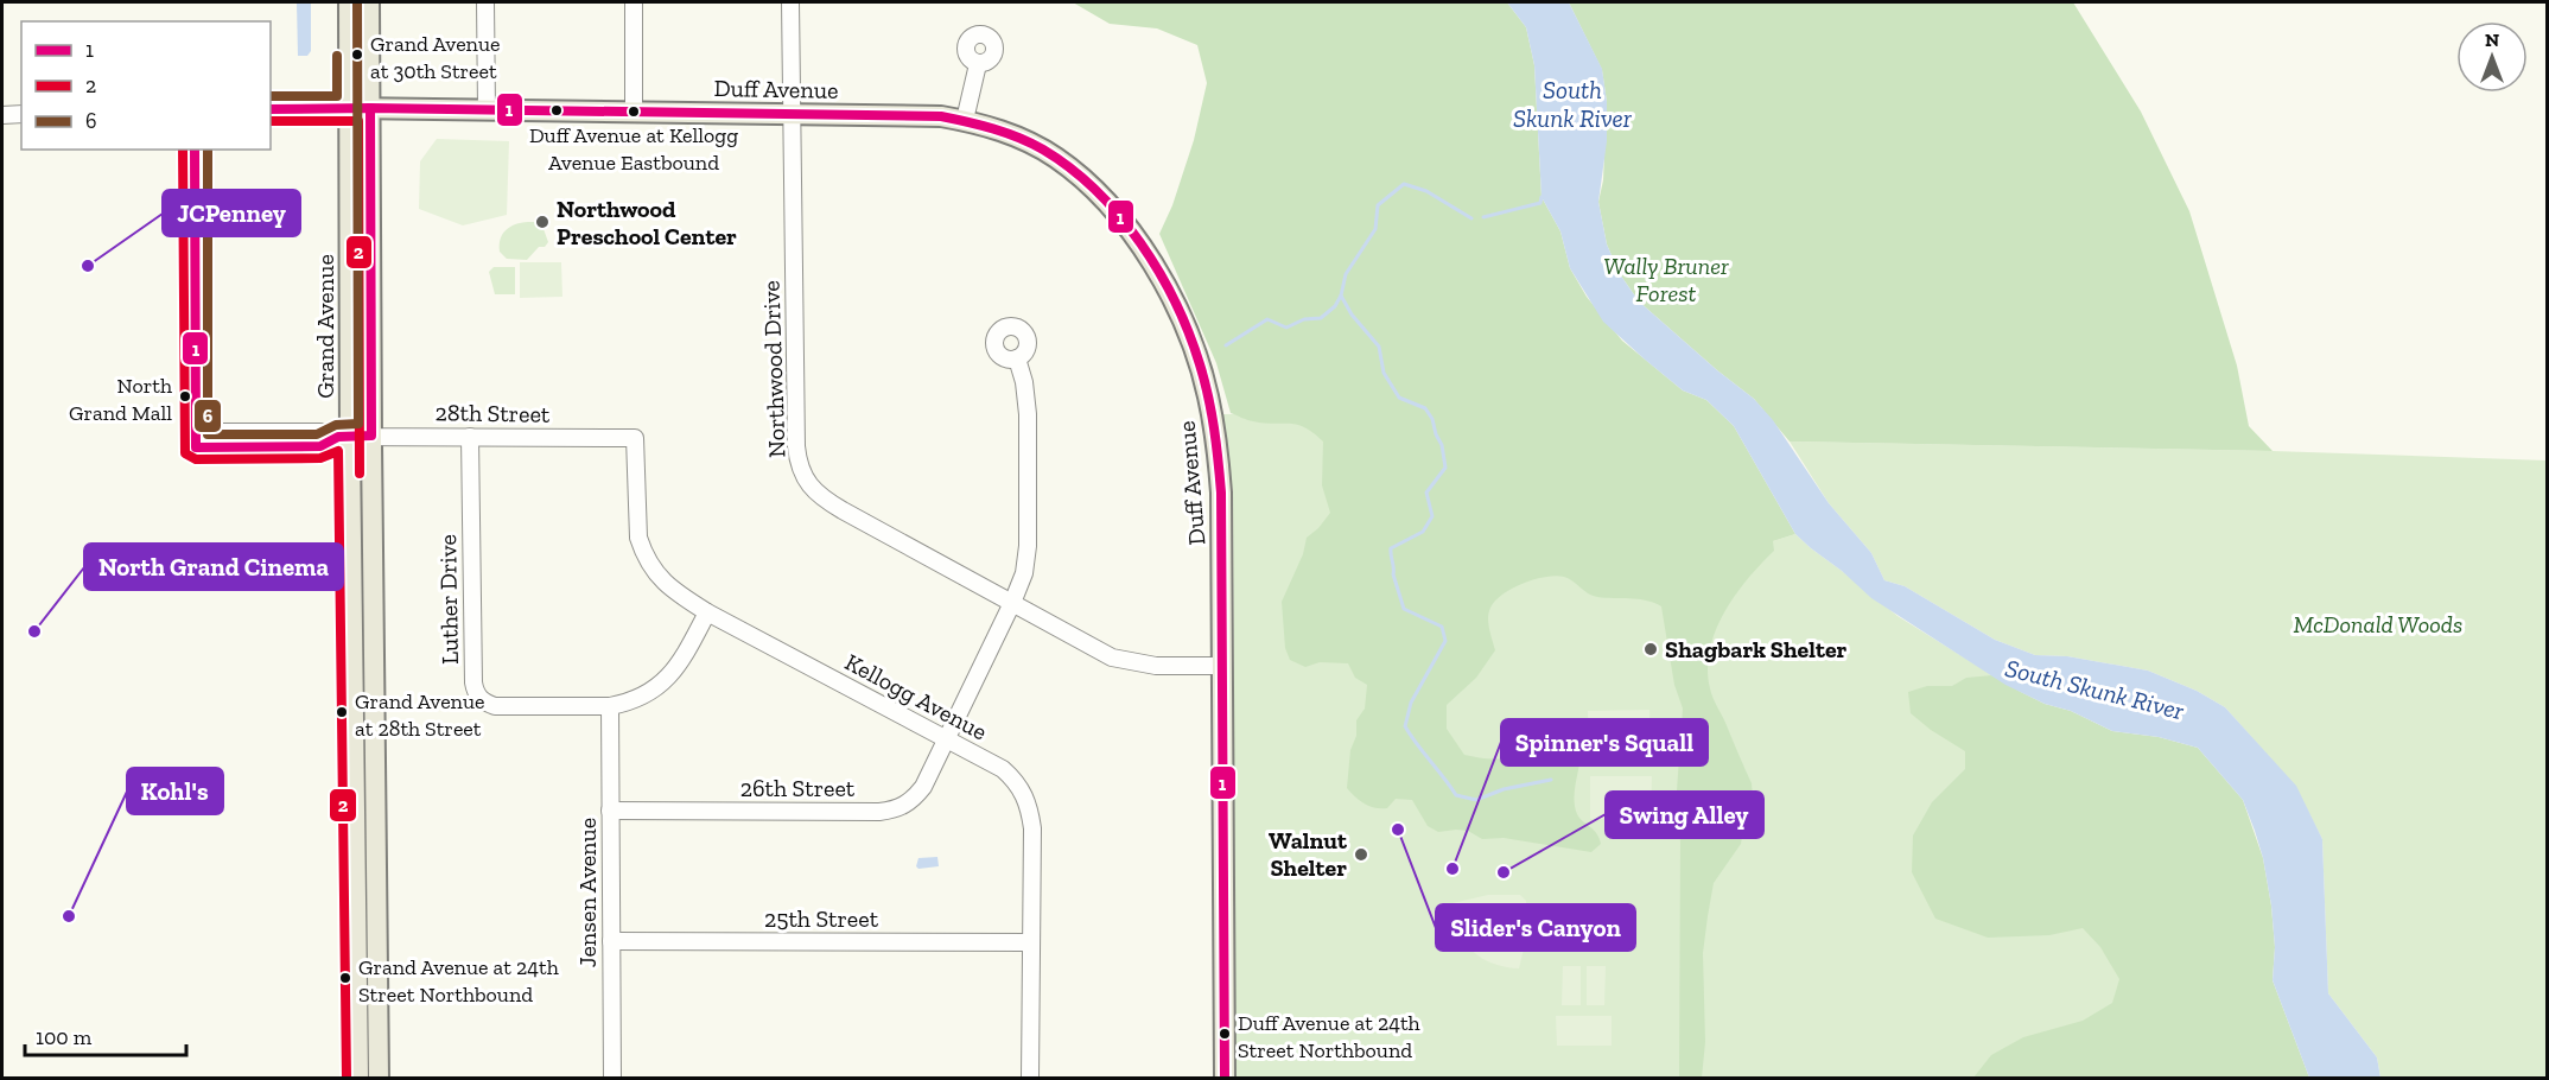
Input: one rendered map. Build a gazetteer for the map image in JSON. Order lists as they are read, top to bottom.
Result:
{
  "streets": {
    "main road": ["Duff Avenue", "Grand Avenue"],
    "street": [
      "Northwood Drive",
      "28th Street",
      "Luther Drive",
      "Kellogg Avenue",
      "26th Street",
      "Jensen Avenue",
      "25th Street"
    ]
  },
  "crossings": [
    ["Duff Avenue", "Grand Avenue"],
    ["Duff Avenue", "Northwood Drive"],
    ["Grand Avenue", "28th Street"],
    ["Northwood Drive", "26th Street"],
    ["28th Street", "Luther Drive"],
    ["28th Street", "Kellogg Avenue"],
    ["Luther Drive", "Kellogg Avenue"],
    ["Luther Drive", "Jensen Avenue"],
    ["Kellogg Avenue", "26th Street"],
    ["Kellogg Avenue", "25th Street"],
    ["26th Street", "Jensen Avenue"],
    ["Jensen Avenue", "25th Street"]
  ],
  "water": ["South Skunk River"],
  "parks": ["Wally Bruner Forest", "McDonald Woods"],
  "places": [
    "Grand Avenue at 30th Street",
    "Duff Avenue at Kellogg Avenue Eastbound",
    "Northwood Preschool Center",
    "JCPenney",
    "North Grand Mall",
    "North Grand Cinema",
    "Shagbark Shelter",
    "Grand Avenue at 28th Street",
    "Slider's Canyon",
    "Walnut Shelter",
    "Spinner's Squall",
    "Swing Alley",
    "Kohl's",
    "Grand Avenue at 24th Street Northbound",
    "Duff Avenue at 24th Street Northbound"
  ],
  "lines": ["transit line 6", "transit line 1", "transit line 2"],
  "legend": ["1", "2", "6"],
  "scale_bar": "100 m",
  "north": "top"
}
